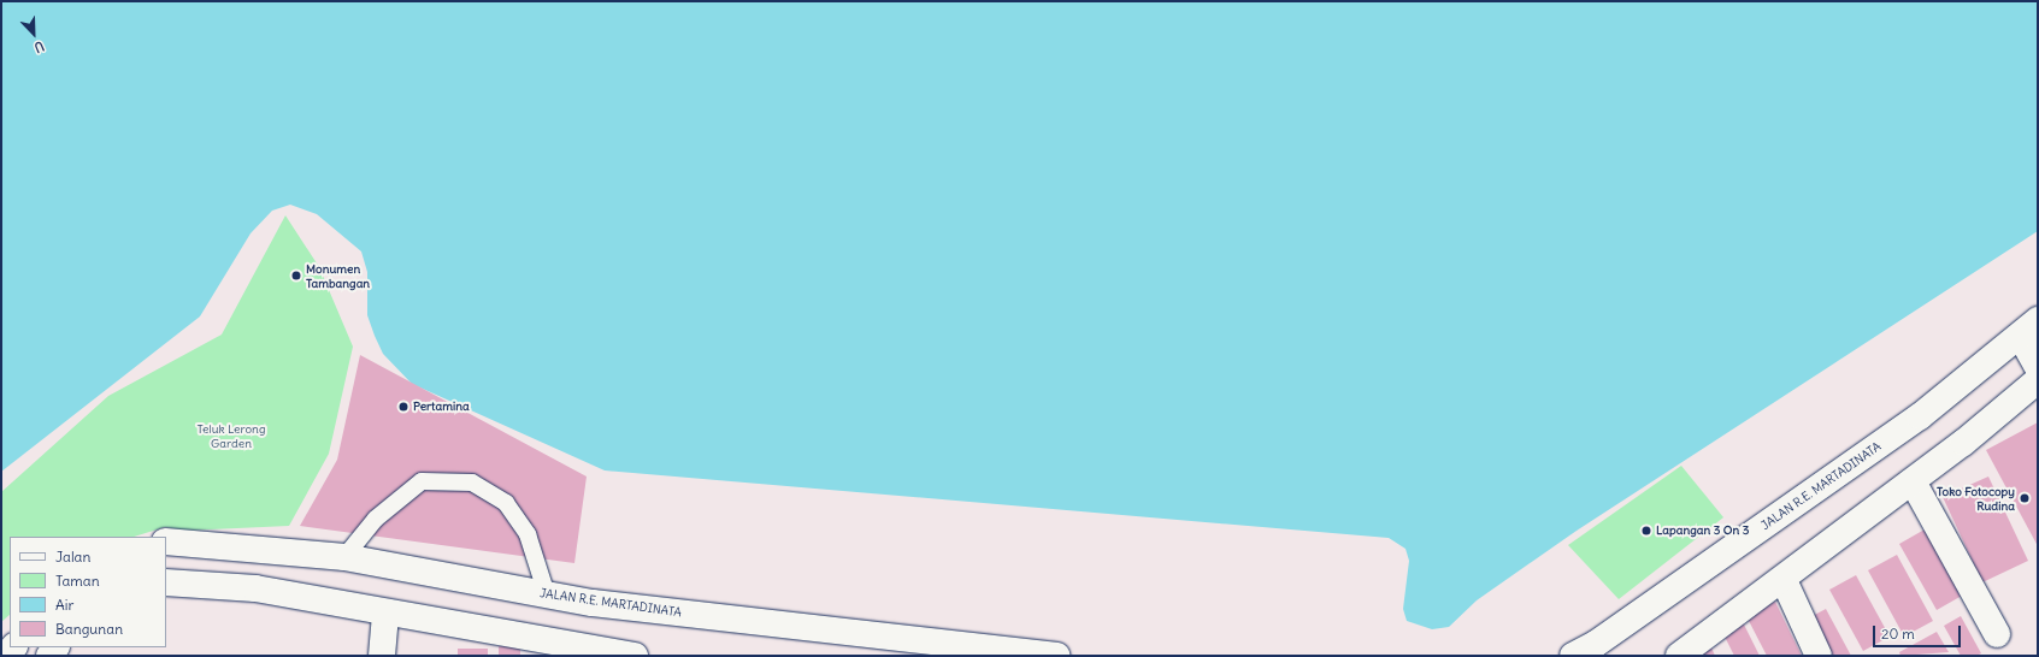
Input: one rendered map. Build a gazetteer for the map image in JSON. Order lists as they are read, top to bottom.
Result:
{
  "streets": {
    "main road": ["JALAN R.E. MARTADINATA"]
  },
  "parks": ["Teluk Lerong Garden"],
  "places": [
    "Monumen Tambangan",
    "Pertamina",
    "Toko Fotocopy Rudina",
    "Lapangan 3 On 3"
  ],
  "legend": [
    "Jalan",
    "Taman",
    "Air",
    "Bangunan"
  ],
  "scale_bar": "20 m",
  "north": "bottom right"
}
